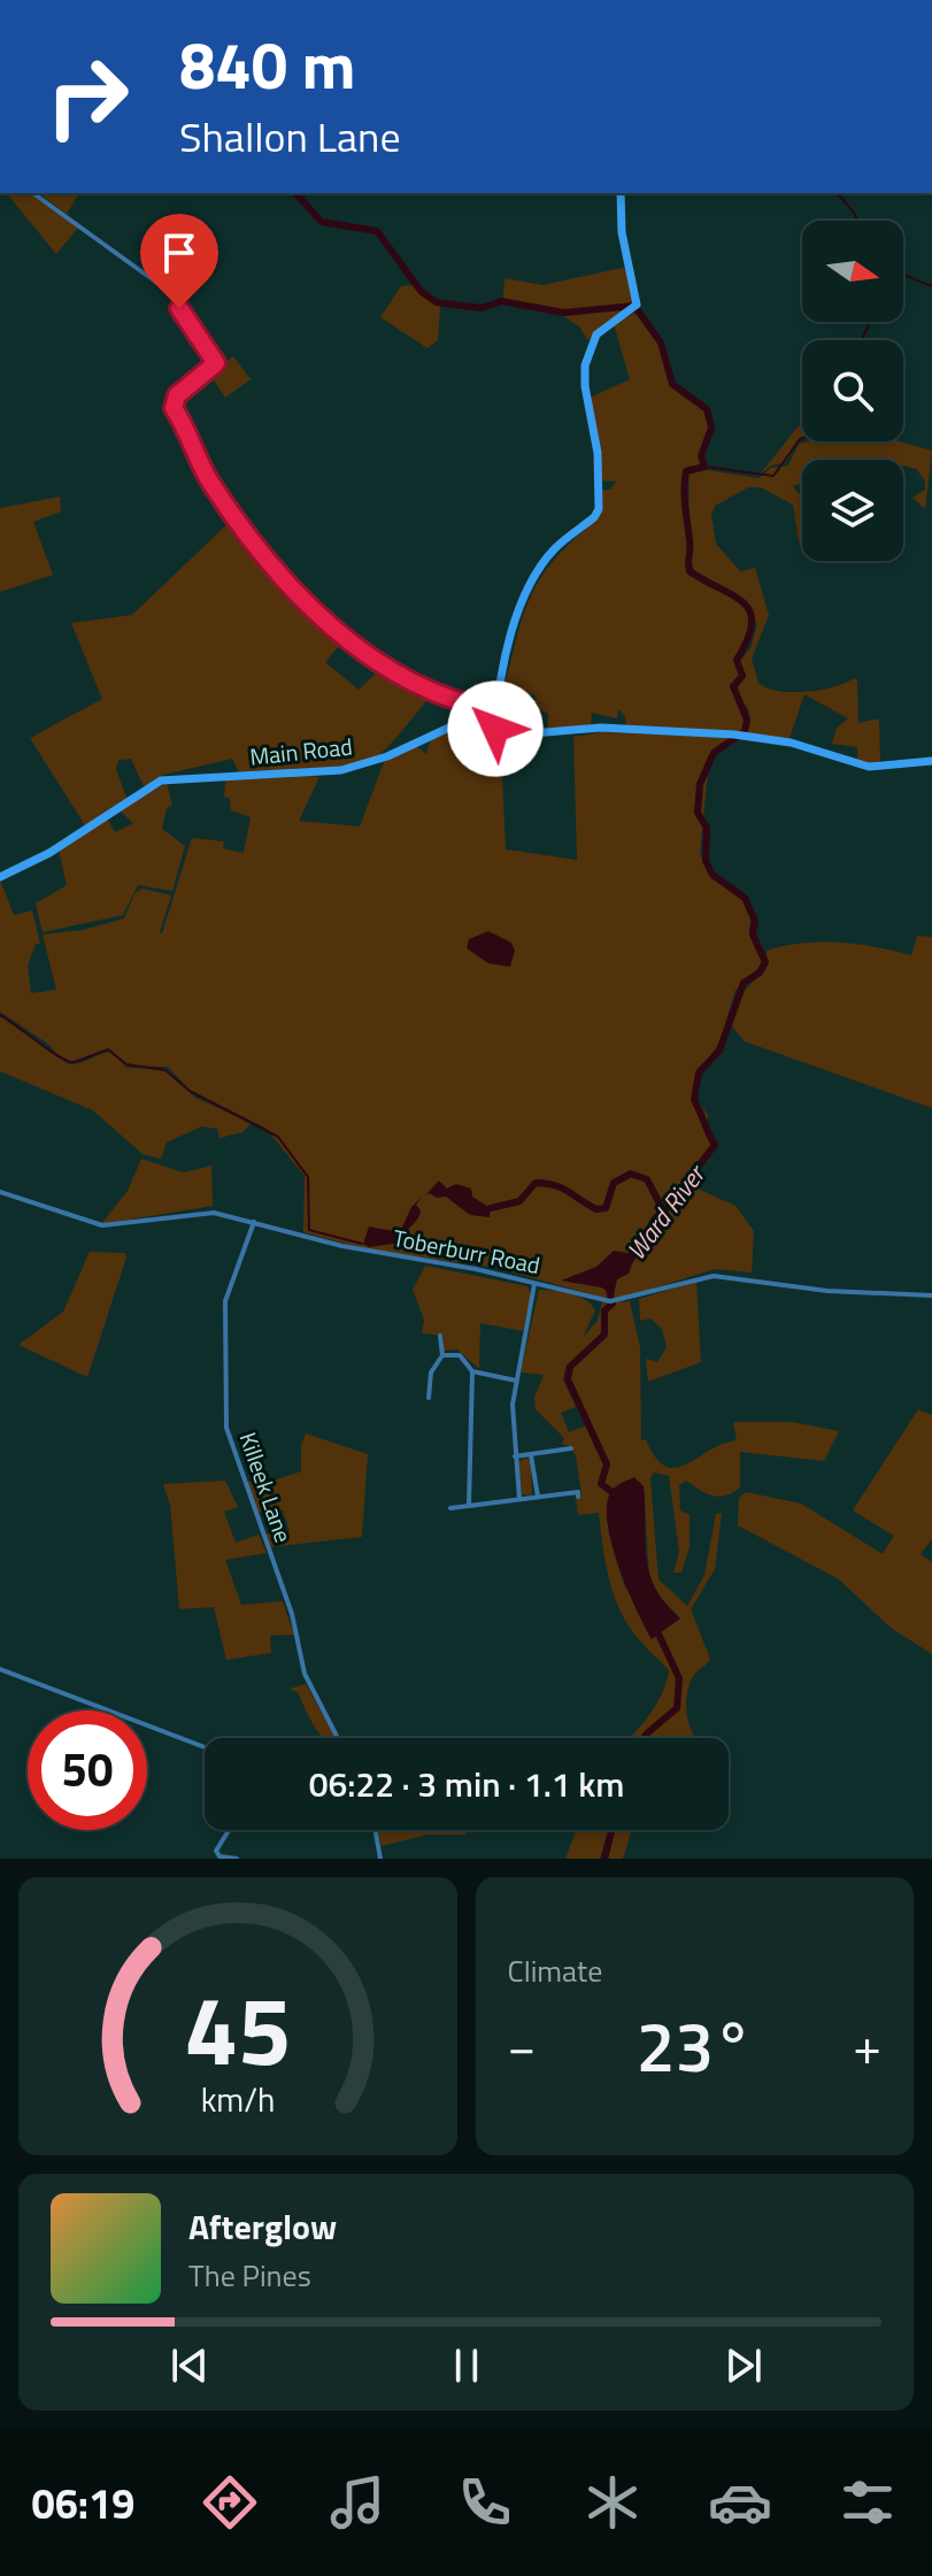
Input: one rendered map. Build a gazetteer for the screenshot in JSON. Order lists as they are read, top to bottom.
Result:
{
  "streets": {
    "main road": ["Main Road"],
    "street": ["Toberburr Road", "Killeek Lane"]
  },
  "crossings": [
    ["Toberburr Road", "Killeek Lane"]
  ],
  "water": ["Ward River"],
  "north": "right",
  "page": {
    "turn": ["840 m", "Shallon Lane"],
    "limit": "50",
    "trip": "06:22 · 3 min · 1.1 km",
    "tile": "Climate",
    "heat": ["−", "23°", "+"],
    "song": ["Afterglow", "The Pines"],
    "tabs": "06:19",
    "gauge": ["45", "km/h"]
  }
}
